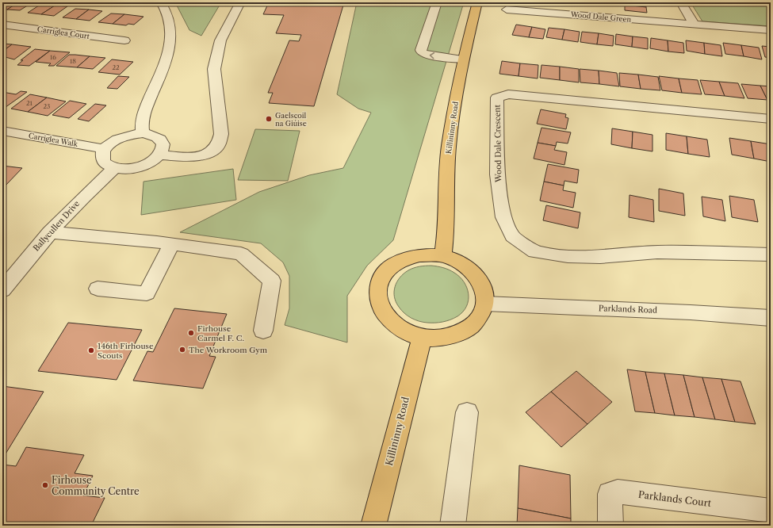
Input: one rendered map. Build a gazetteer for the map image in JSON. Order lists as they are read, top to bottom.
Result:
{
  "streets": {
    "main road": ["Killininny Road"],
    "street": [
      "Wood Dale Green",
      "Carriglea Court",
      "Carriglea Walk",
      "Wood Dale Crescent",
      "Ballycullen Drive",
      "Parklands Road",
      "Parklands Court"
    ]
  },
  "crossings": [
    ["Killininny Road", "Parklands Road"]
  ],
  "places": [
    "Gaelscoil na Giúise",
    "Firhouse Carmel F. C.",
    "The Workroom Gym",
    "146th Firhouse Scouts",
    "Firhouse Community Centre"
  ],
  "house_numbers": [
    "16",
    "18",
    "22",
    "21",
    "23"
  ]
}
